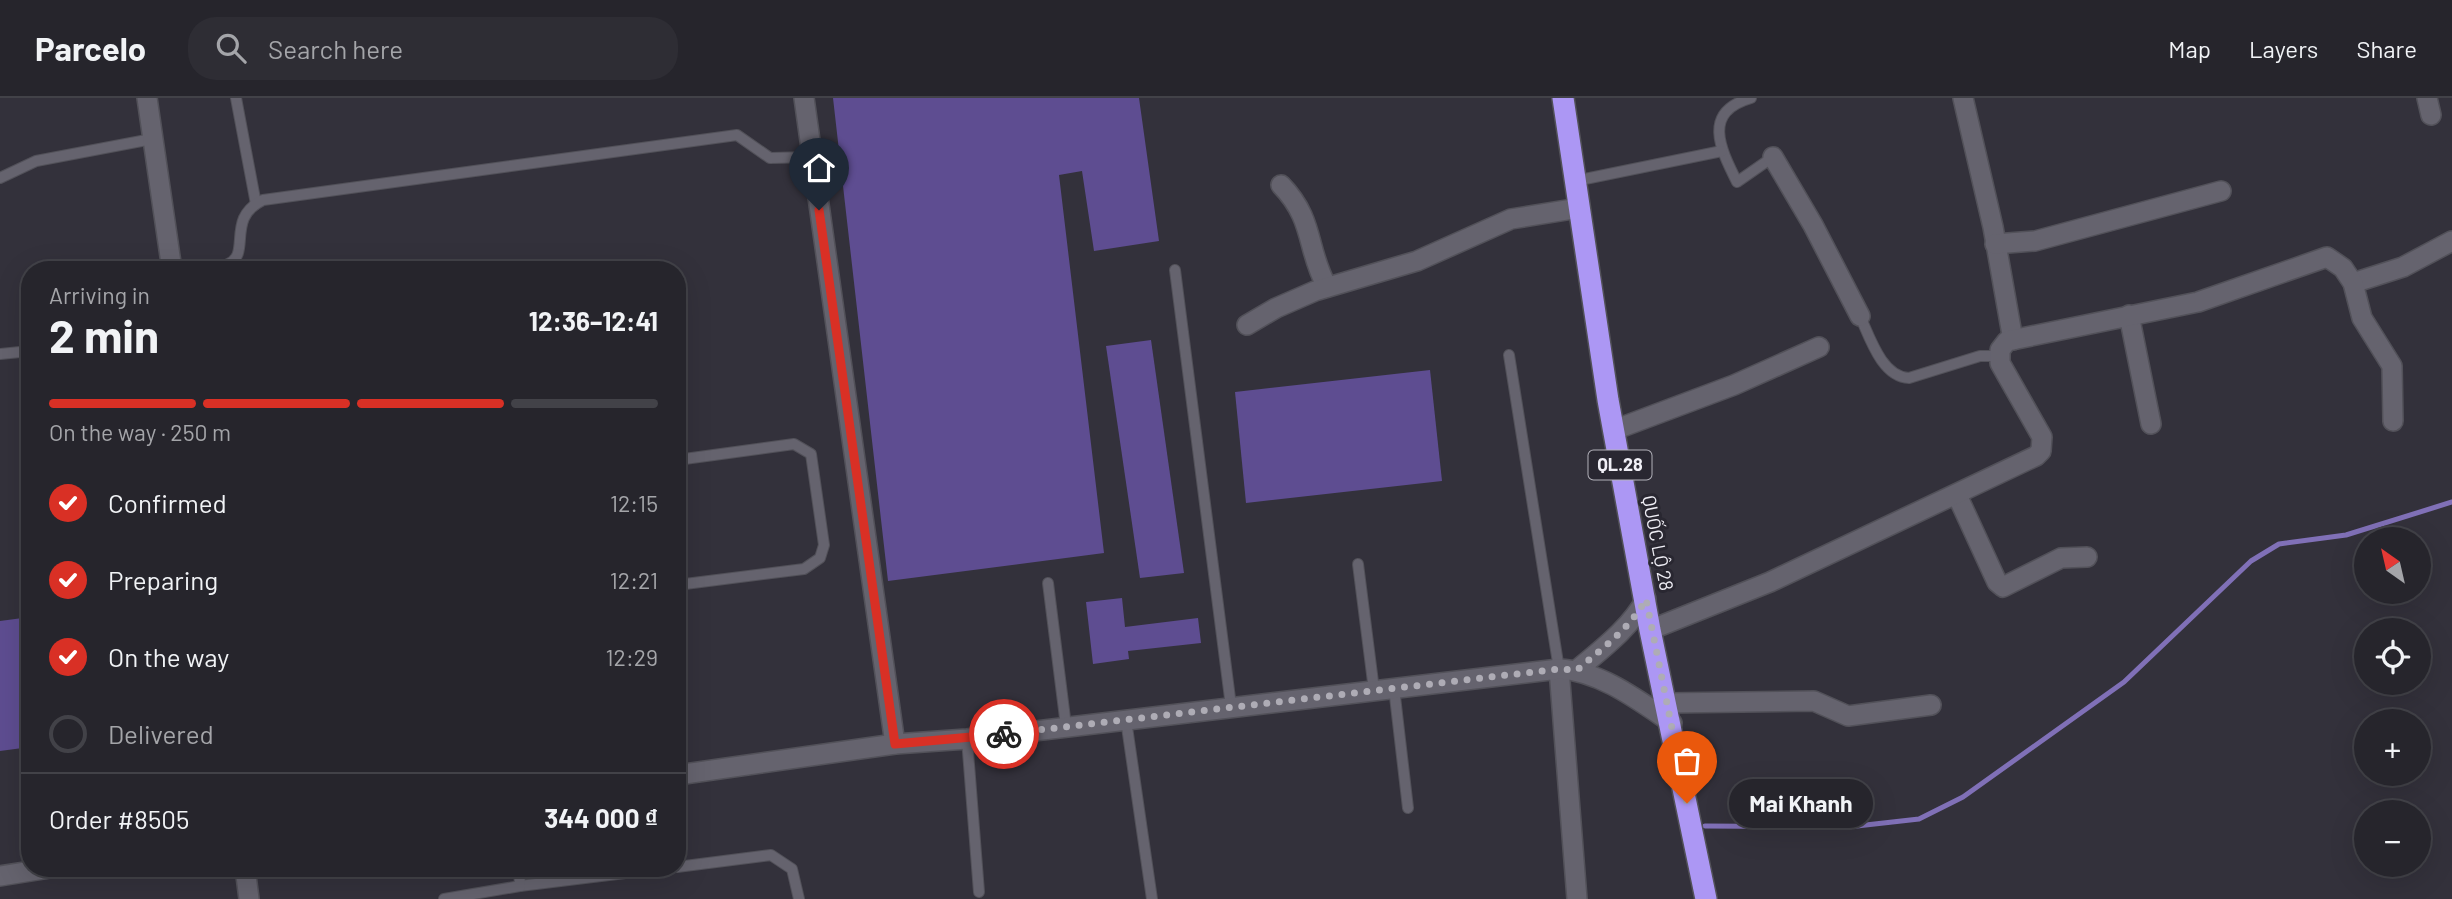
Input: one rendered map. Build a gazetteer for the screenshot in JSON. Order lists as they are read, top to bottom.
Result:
{
  "streets": {
    "highway": ["QL.28", "QUỐC LỘ 28"]
  },
  "places": ["Mai Khanh"],
  "north": "top left",
  "page": {
    "header": "Parcelo",
    "search": "Search here",
    "nav": ["Map", "Layers", "Share"],
    "heading": ["2 min", "Arriving in", "12:36–12:41"],
    "panel": ["Order #8505", "344 000 ₫"],
    "bar": "On the way · 250 m",
    "list": [
      ["Confirmed", "12:15"],
      ["Preparing", "12:21"],
      ["On the way", "12:29"],
      "Delivered"
    ],
    "map_buttons": ["+", "−"],
    "bubble": "Mai Khanh"
  }
}
